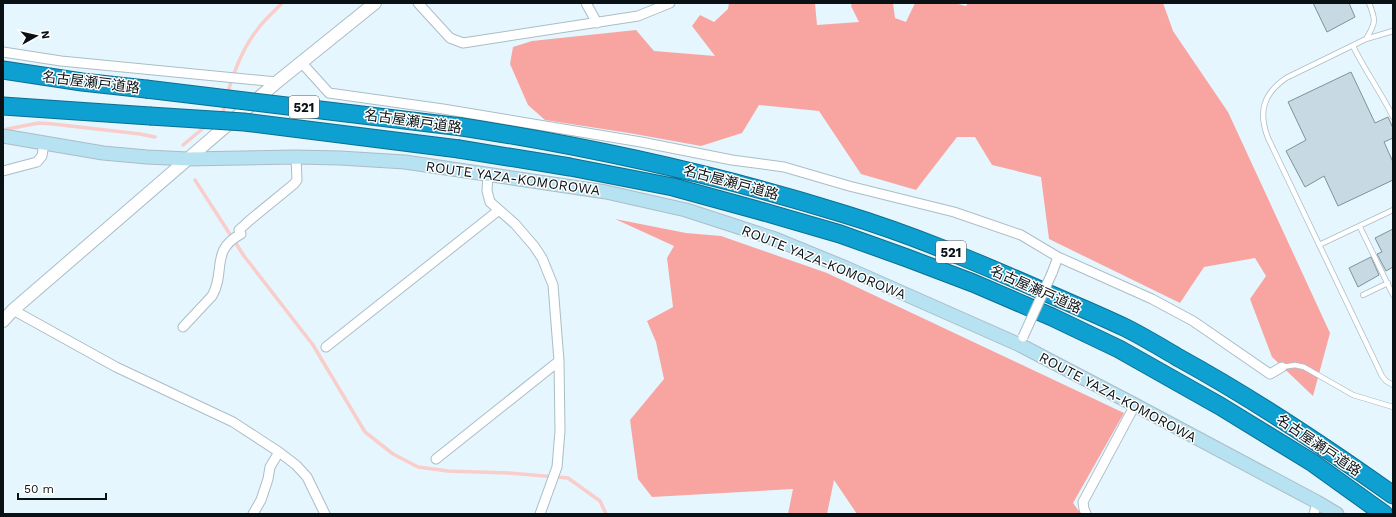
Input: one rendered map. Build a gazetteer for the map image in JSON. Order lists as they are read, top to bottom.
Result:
{
  "streets": {
    "highway": ["名古屋瀬戸道路", "521"],
    "main road": ["ROUTE YAZA-KOMOROWA"]
  },
  "scale_bar": "50 m",
  "north": "right"
}
